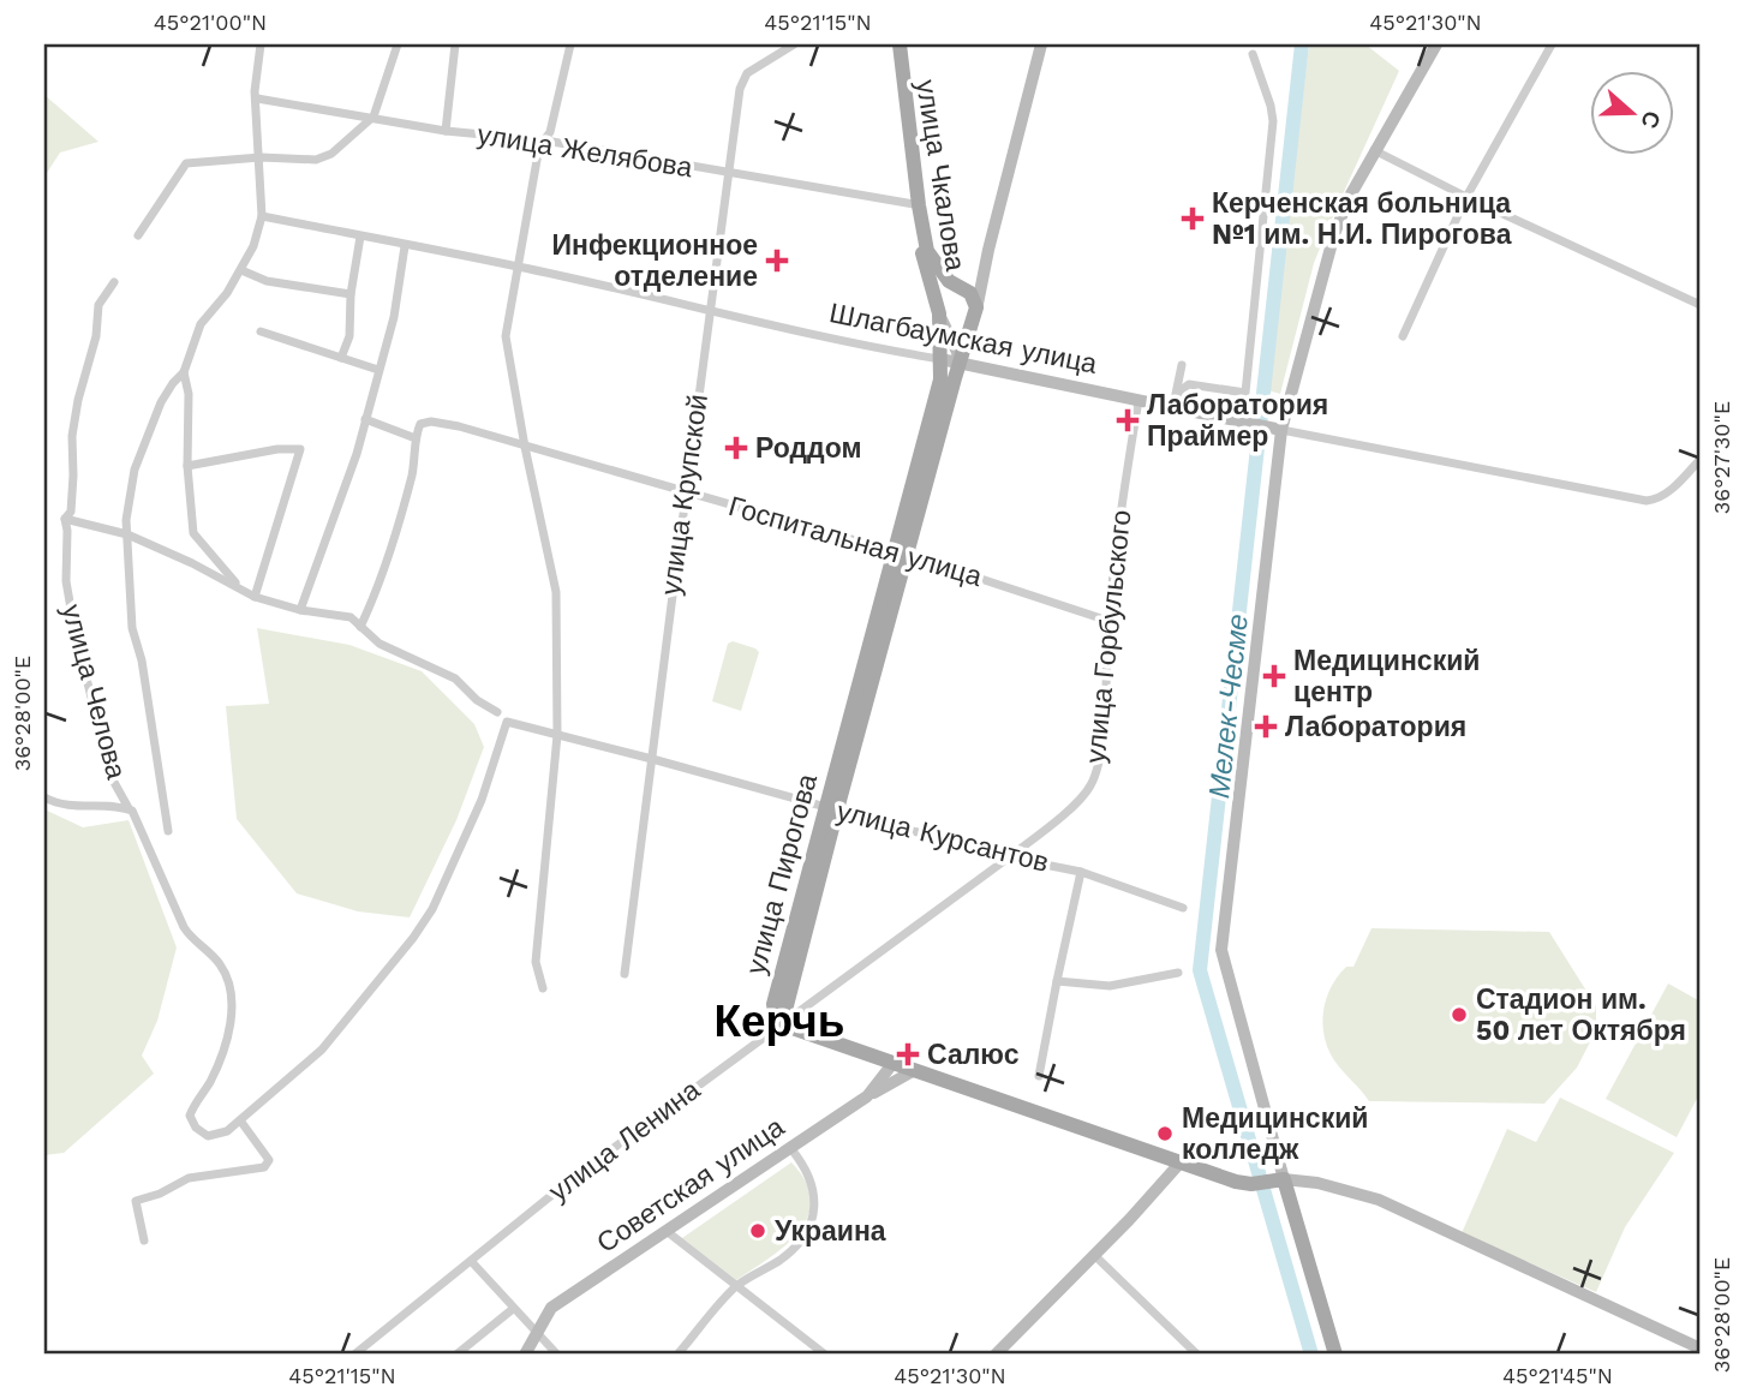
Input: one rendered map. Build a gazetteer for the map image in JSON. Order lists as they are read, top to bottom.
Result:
{
  "streets": {
    "main road": [
      "улица Чкалова",
      "Шлагбаумская улица",
      "улица Пирогова",
      "Советская улица"
    ],
    "street": [
      "улица Желябова",
      "улица Крупской",
      "Госпитальная улица",
      "улица Горбульского",
      "улица Челова",
      "улица Курсантов",
      "улица Ленина"
    ]
  },
  "crossings": [
    ["улица Желябова", "улица Чкалова"],
    ["улица Желябова", "улица Крупской"],
    ["улица Чкалова", "улица Пирогова"],
    ["Шлагбаумская улица", "улица Крупской"],
    ["Шлагбаумская улица", "улица Горбульского"],
    ["Шлагбаумская улица", "улица Пирогова"],
    ["улица Крупской", "Госпитальная улица"],
    ["улица Крупской", "улица Курсантов"],
    ["Госпитальная улица", "улица Горбульского"],
    ["Госпитальная улица", "улица Пирогова"],
    ["улица Горбульского", "улица Курсантов"],
    ["улица Горбульского", "улица Пирогова"],
    ["улица Горбульского", "улица Ленина"],
    ["улица Челова", "улица Курсантов"],
    ["улица Курсантов", "улица Пирогова"],
    ["улица Пирогова", "улица Ленина"]
  ],
  "districts": ["Керчь"],
  "water": ["Мелек-Чесме"],
  "places": {
    "health": [
      "Керченская больница №1 им. Н.И. Пирогова",
      "Инфекционное отделение",
      "Лаборатория Праймер",
      "Роддом",
      "Медицинский центр",
      "Лаборатория",
      "Салюс"
    ],
    "other": ["Стадион им. 50 лет Октября", "Медицинский колледж", "Украина"]
  },
  "north": "right",
  "coordinates": [
    "45°21'00\"N",
    "45°21'15\"N",
    "45°21'30\"N",
    "36°27'30\"E",
    "36°28'00\"E",
    "45°21'45\"N"
  ]
}
